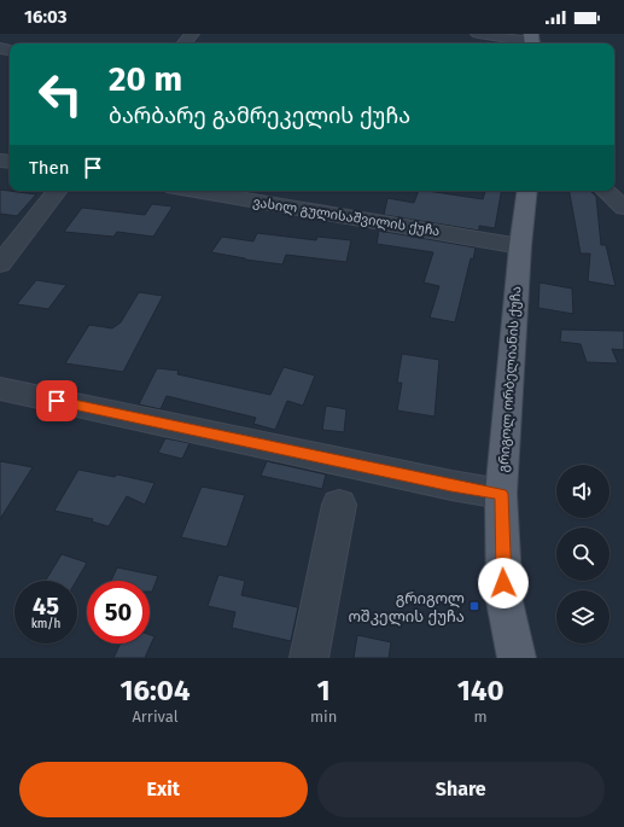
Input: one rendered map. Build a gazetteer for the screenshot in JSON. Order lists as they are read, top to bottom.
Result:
{
  "streets": {
    "main road": ["გრიგოლ ორბელიანის ქუჩა"],
    "street": ["ვასილ გულისაშვილის ქუჩა"]
  },
  "crossings": [
    ["ვასილ გულისაშვილის ქუჩა", "გრიგოლ ორბელიანის ქუჩა"]
  ],
  "places": {
    "transit": ["გრიგოლ ოშკელის ქუჩა"]
  },
  "page": {
    "status": "16:03",
    "turn": ["20 m", "ბარბარე გამრეკელის ქუჩა"],
    "then": "Then",
    "speed": "45 km/h",
    "limit": "50",
    "eta": [
      "16:04",
      "Arrival",
      "1",
      "min",
      "140",
      "m"
    ],
    "buttons": ["Exit", "Share"]
  }
}
